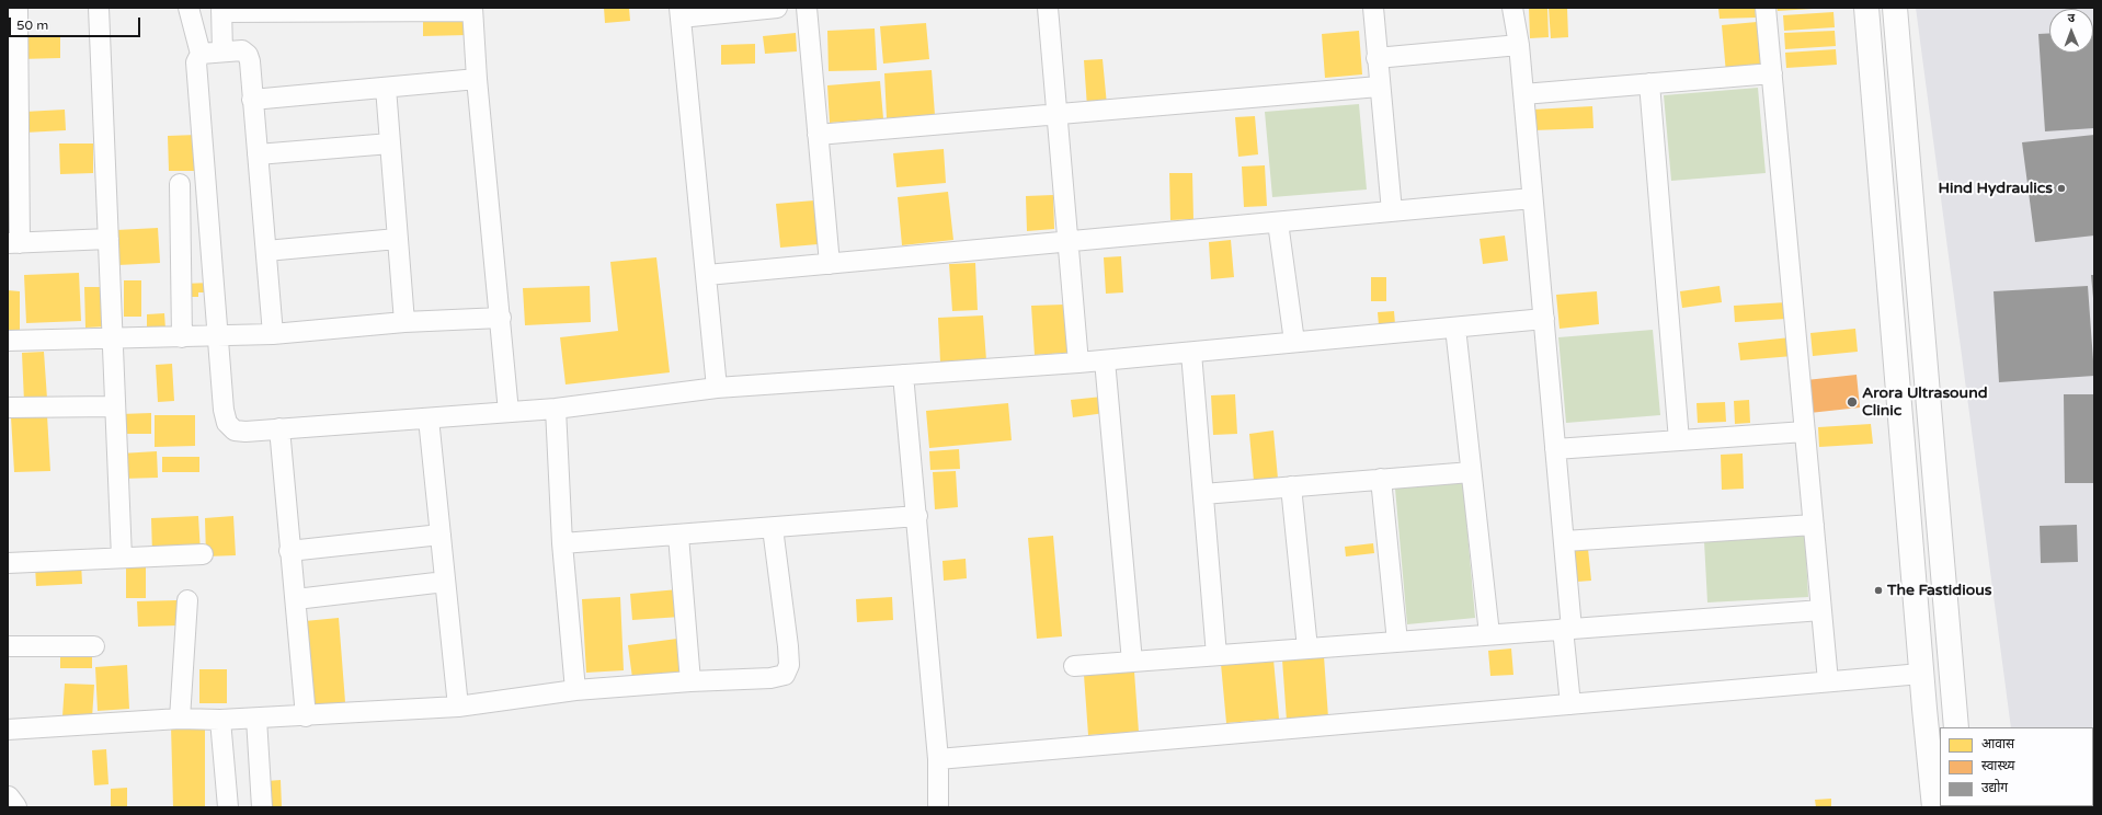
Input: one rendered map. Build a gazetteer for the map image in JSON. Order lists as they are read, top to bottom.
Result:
{
  "places": ["Hind Hydraulics", "Arora Ultrasound Clinic", "The Fastidious"],
  "legend": ["आवास", "स्वास्थ्य", "उद्योग"],
  "scale_bar": "50 m",
  "north": "top"
}
